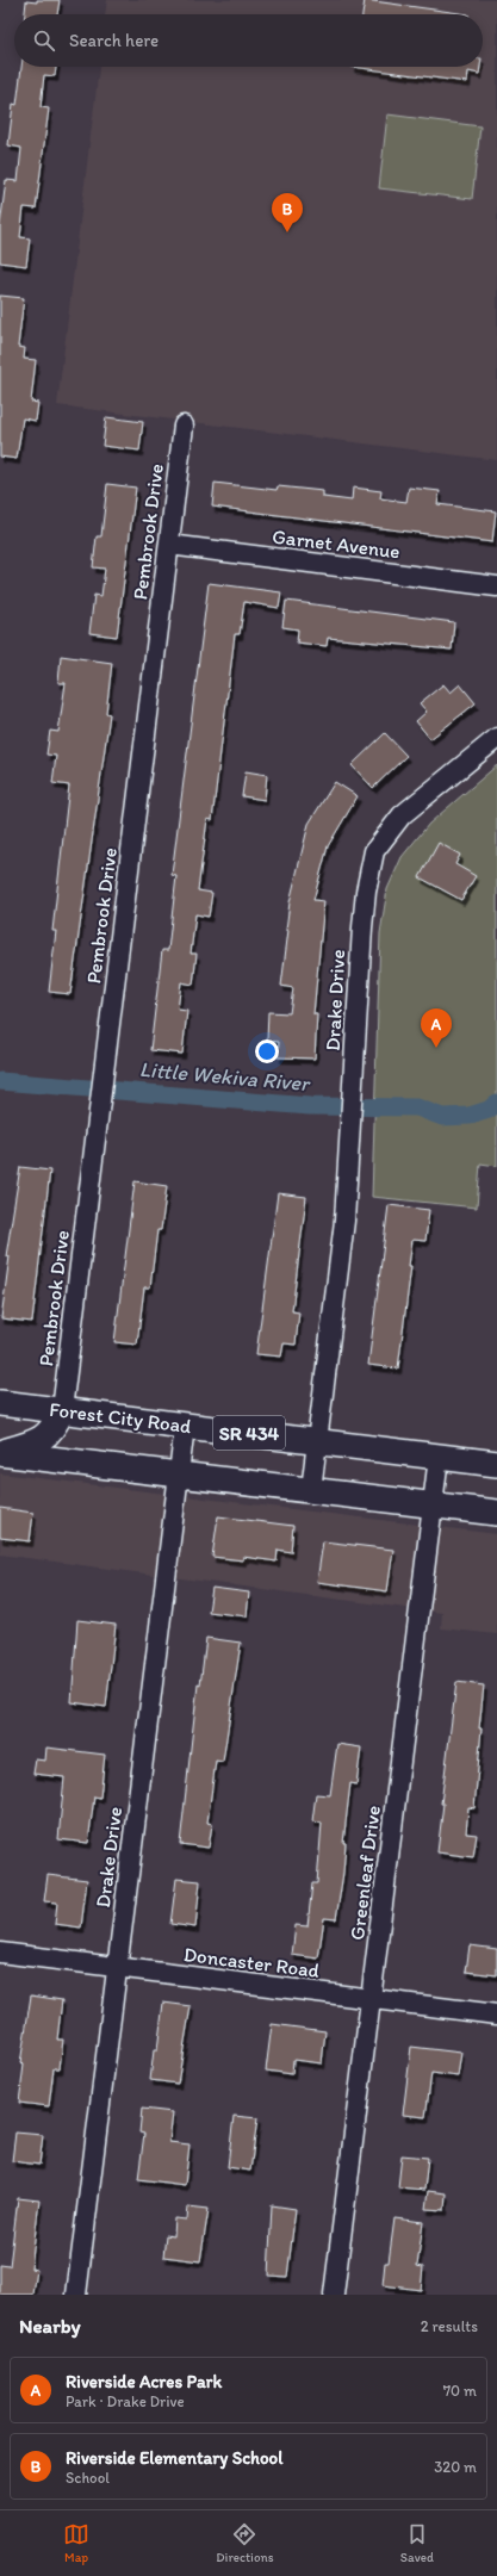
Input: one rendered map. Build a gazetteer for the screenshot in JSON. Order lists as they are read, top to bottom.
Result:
{
  "streets": {
    "main road": ["Forest City Road", "SR 434"],
    "street": [
      "Pembrook Drive",
      "Garnet Avenue",
      "Drake Drive",
      "Greenleaf Drive",
      "Doncaster Road"
    ]
  },
  "crossings": [
    ["Pembrook Drive", "Garnet Avenue"],
    ["Pembrook Drive", "Forest City Road"],
    ["Drake Drive", "Forest City Road"],
    ["Drake Drive", "SR 434"],
    ["Drake Drive", "Doncaster Road"],
    ["Forest City Road", "Greenleaf Drive"],
    ["SR 434", "Greenleaf Drive"],
    ["Greenleaf Drive", "Doncaster Road"]
  ],
  "water": ["Little Wekiva River"],
  "page": {
    "search": "Search here",
    "pins": ["B", "A"],
    "heading": ["Nearby", "2 results"],
    "list": [
      {
        "mark": "A",
        "name": "Riverside Acres Park",
        "note": "Park · Drake Drive",
        "value": "70 m"
      },
      {
        "mark": "B",
        "name": "Riverside Elementary School",
        "note": "School",
        "value": "320 m"
      }
    ],
    "nav": ["Map", "Directions", "Saved"]
  }
}
